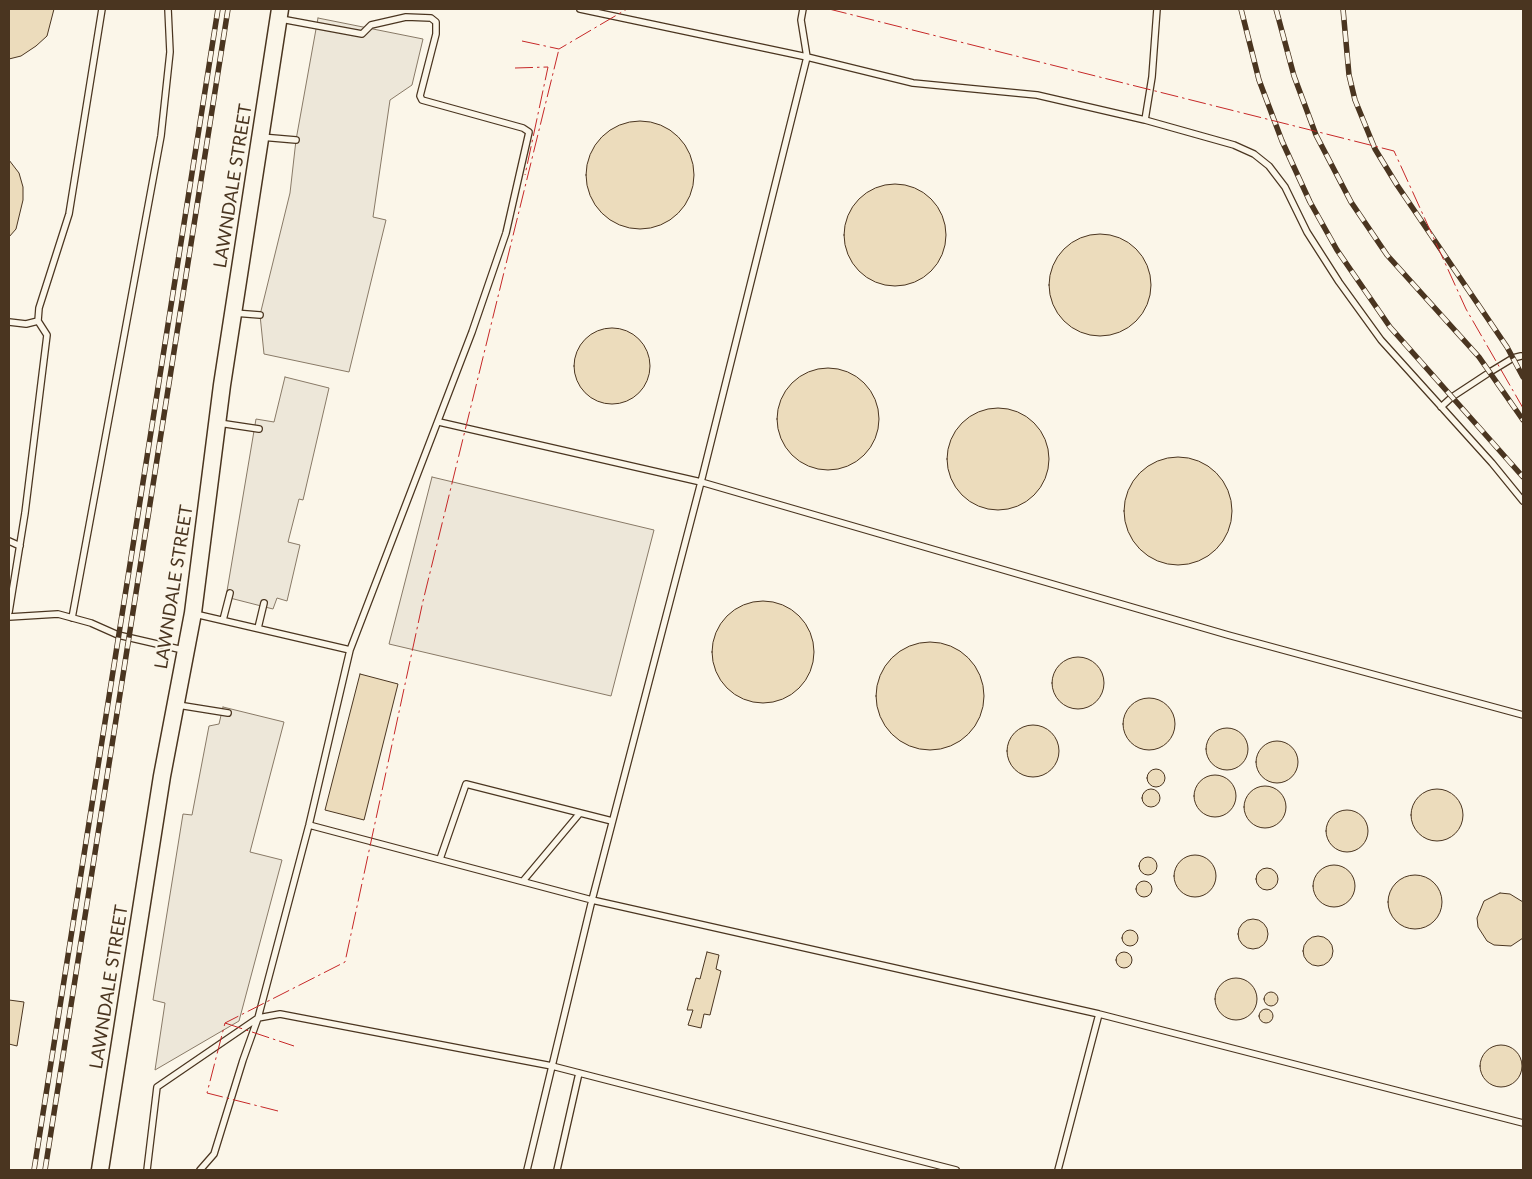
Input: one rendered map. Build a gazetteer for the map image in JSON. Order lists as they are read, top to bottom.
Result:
{
  "streets": {
    "main road": ["LAWNDALE STREET"]
  }
}
